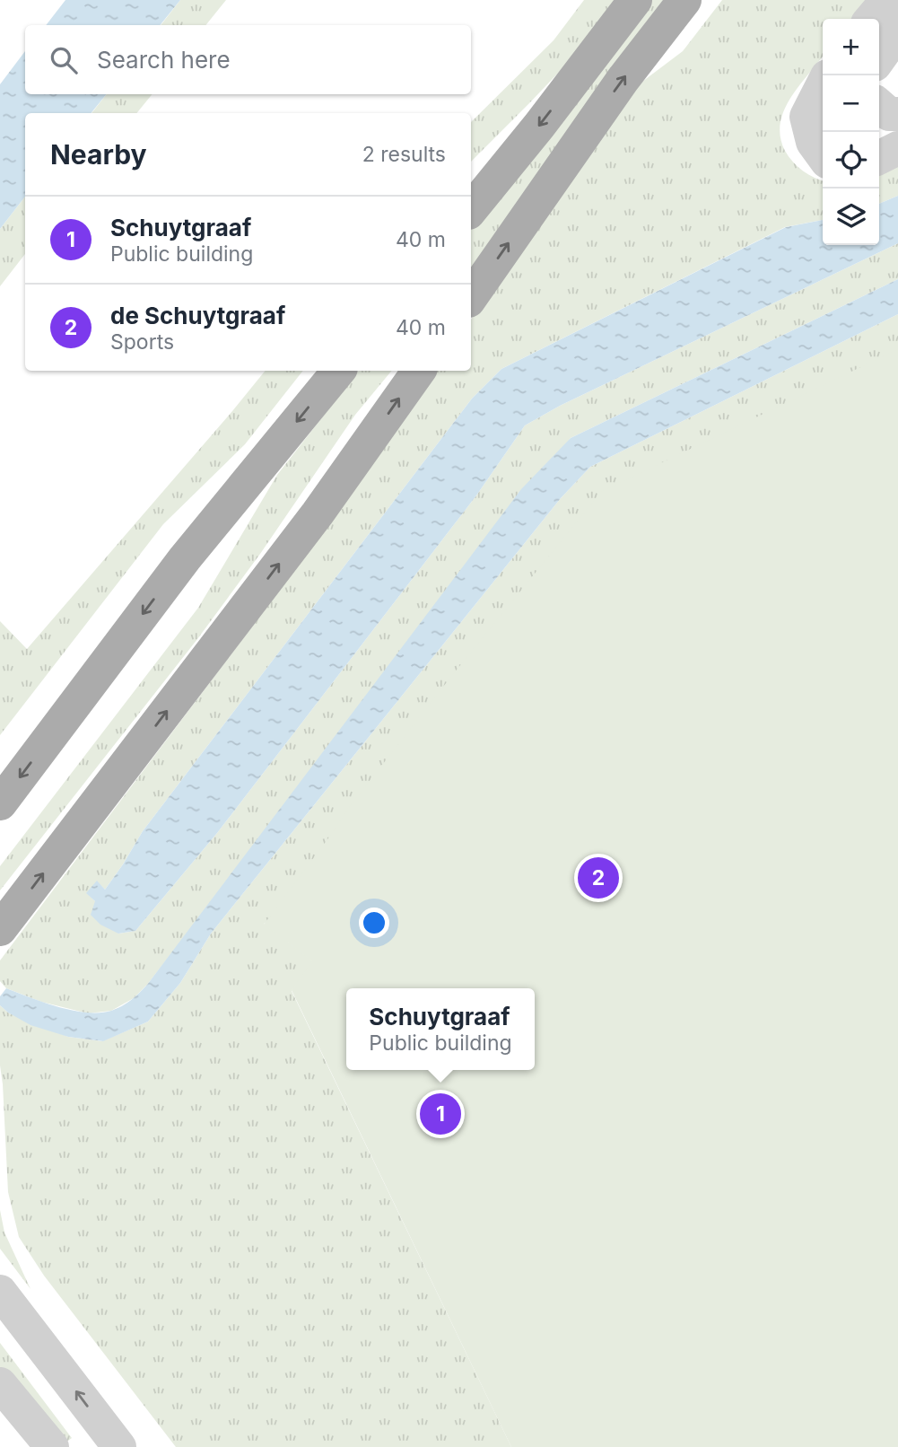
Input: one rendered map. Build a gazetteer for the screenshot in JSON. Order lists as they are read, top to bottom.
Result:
{
  "page": {
    "map_buttons": ["+", "−"],
    "search": "Search here",
    "heading": ["Nearby", "2 results"],
    "list": [
      {
        "mark": "1",
        "name": "Schuytgraaf",
        "note": "Public building",
        "value": "40 m"
      },
      {
        "mark": "2",
        "name": "de Schuytgraaf",
        "note": "Sports",
        "value": "40 m"
      }
    ],
    "pins": ["2", "1"],
    "popup": ["Schuytgraaf", "Public building"]
  }
}
